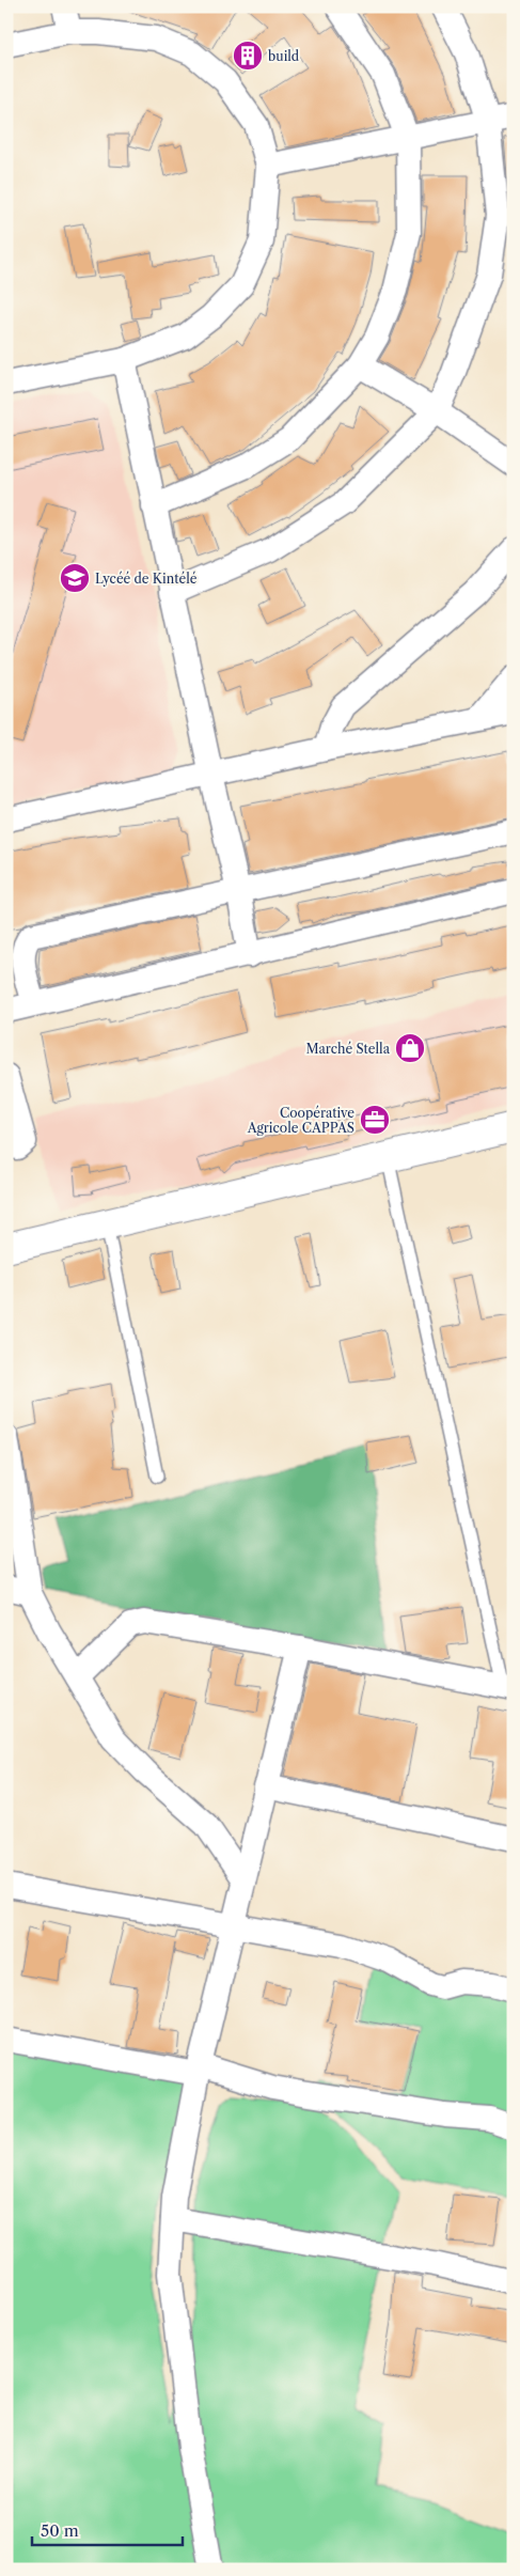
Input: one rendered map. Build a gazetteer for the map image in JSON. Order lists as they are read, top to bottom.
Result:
{
  "places": {
    "building": ["build"],
    "school or university": ["Lycéé de Kintélé"],
    "shop": ["Marché Stella"],
    "office": ["Coopérative Agricole CAPPAS"]
  },
  "scale_bar": "50 m"
}
